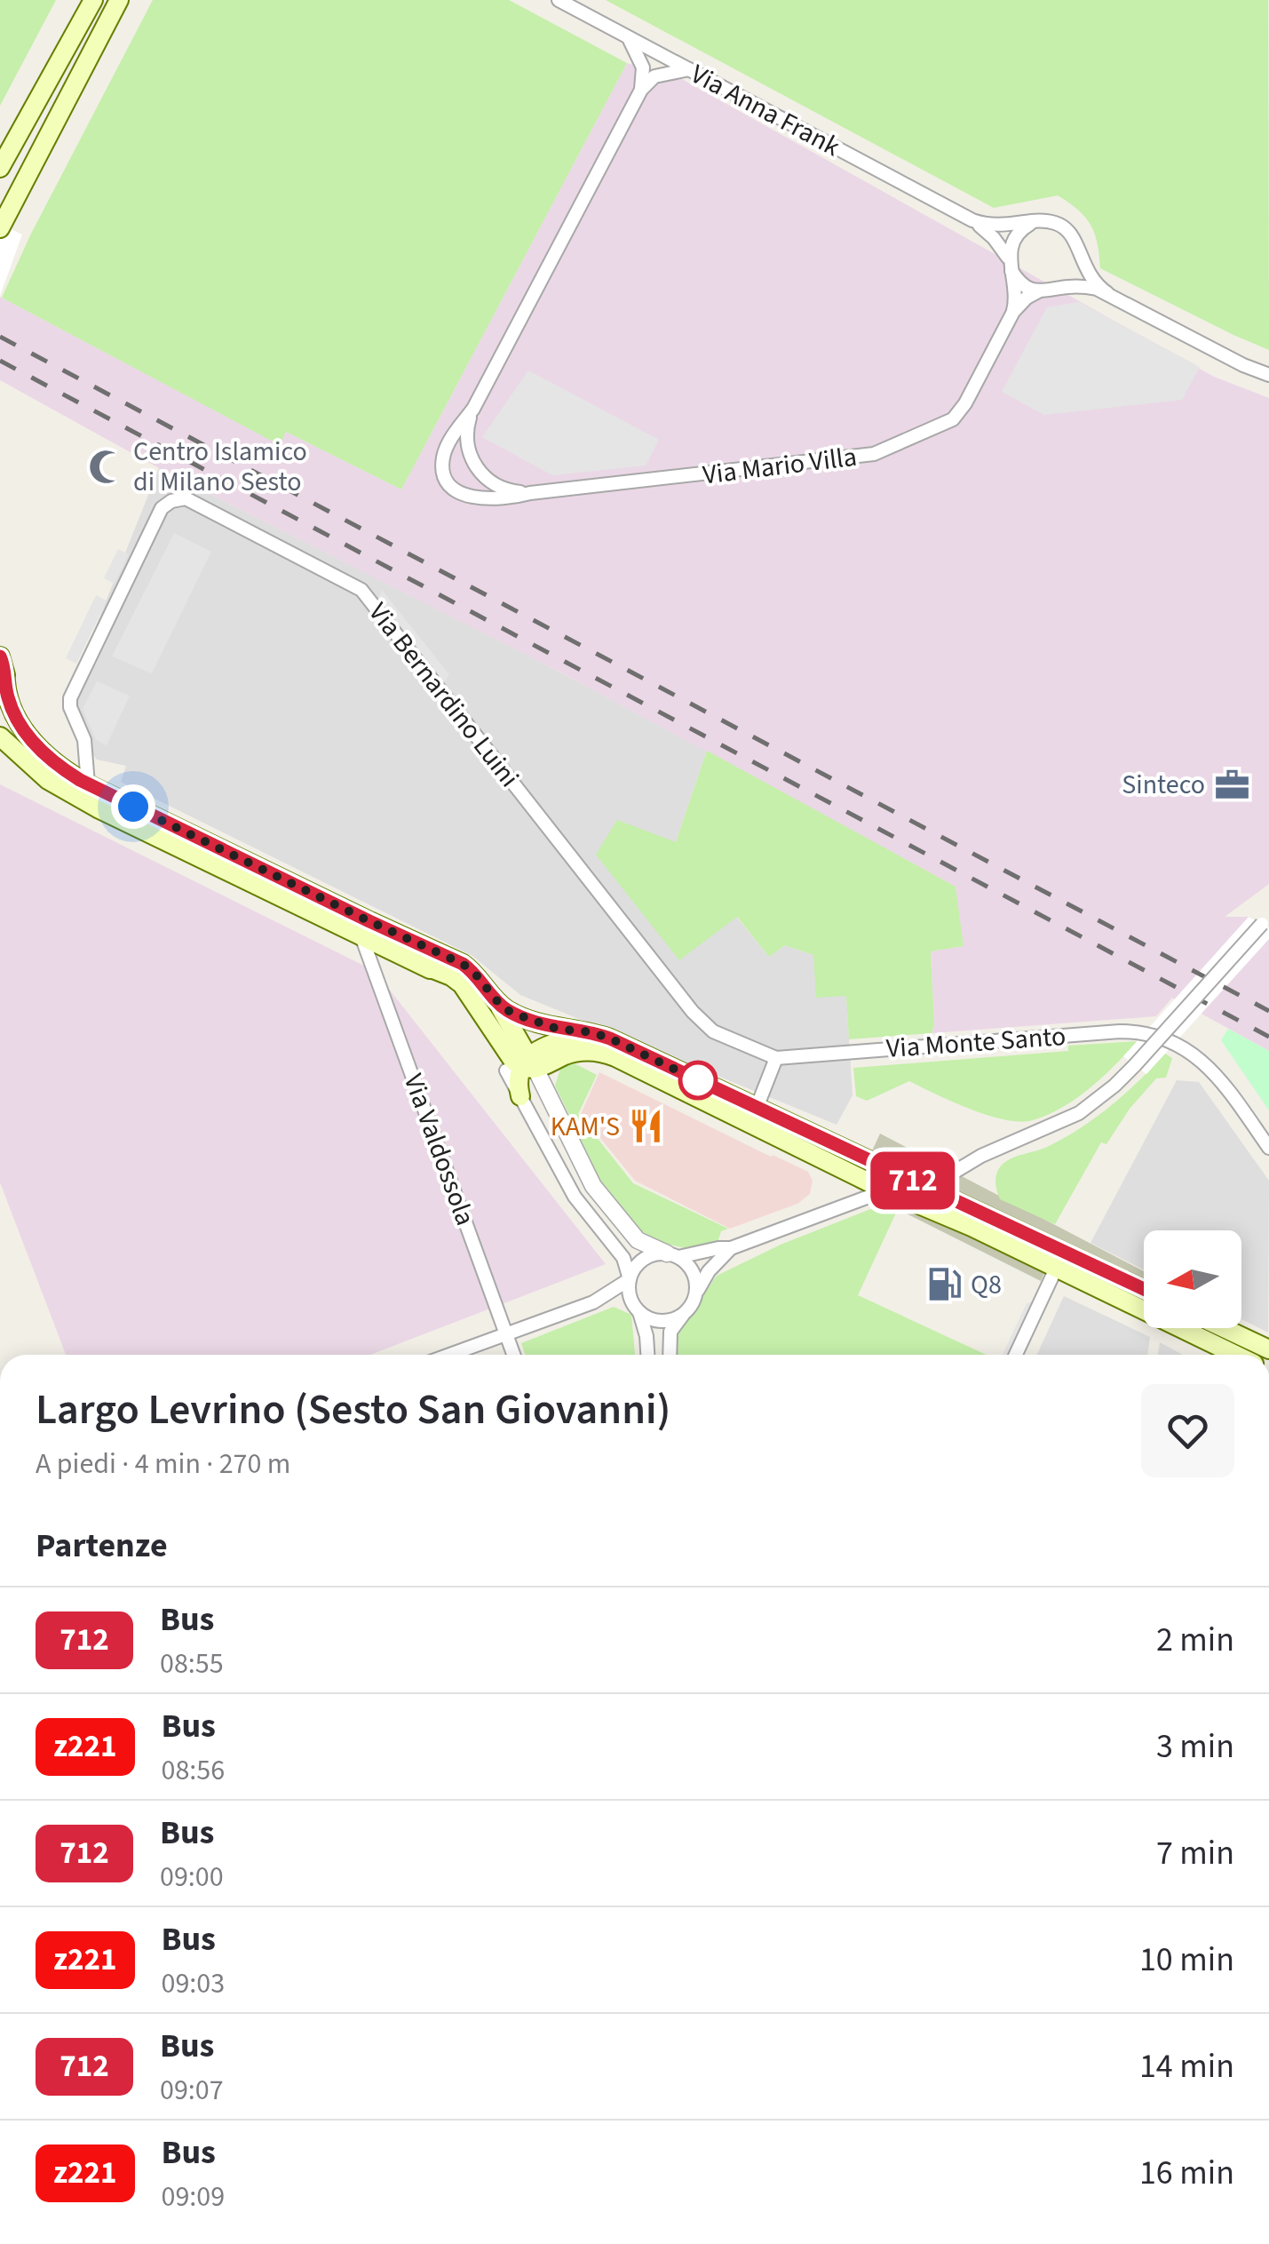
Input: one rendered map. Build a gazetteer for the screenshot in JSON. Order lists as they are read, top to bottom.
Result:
{
  "streets": {
    "street": [
      "Via Anna Frank",
      "Via Mario Villa",
      "Via Bernardino Luini",
      "Via Monte Santo",
      "Via Valdossola"
    ]
  },
  "crossings": [
    ["Via Anna Frank", "Via Mario Villa"],
    ["Via Bernardino Luini", "Via Monte Santo"]
  ],
  "places": {
    "mosque": ["Centro Islamico di Milano Sesto"],
    "office": ["Sinteco"],
    "restaurant": ["KAM'S"],
    "fuel station": ["Q8"]
  },
  "lines": ["bus line 712"],
  "north": "left",
  "page": {
    "on_map": "712",
    "heading": [
      ["Largo Levrino (Sesto San Giovanni)", "A piedi · 4 min · 270 m"],
      "Partenze"
    ],
    "list": [
      {
        "mark": "712",
        "name": "Bus",
        "note": "08:55",
        "value": "2 min"
      },
      {
        "mark": "z221",
        "name": "Bus",
        "note": "08:56",
        "value": "3 min"
      },
      {
        "mark": "712",
        "name": "Bus",
        "note": "09:00",
        "value": "7 min"
      },
      {
        "mark": "z221",
        "name": "Bus",
        "note": "09:03",
        "value": "10 min"
      },
      {
        "mark": "712",
        "name": "Bus",
        "note": "09:07",
        "value": "14 min"
      },
      {
        "mark": "z221",
        "name": "Bus",
        "note": "09:09",
        "value": "16 min"
      }
    ]
  }
}
